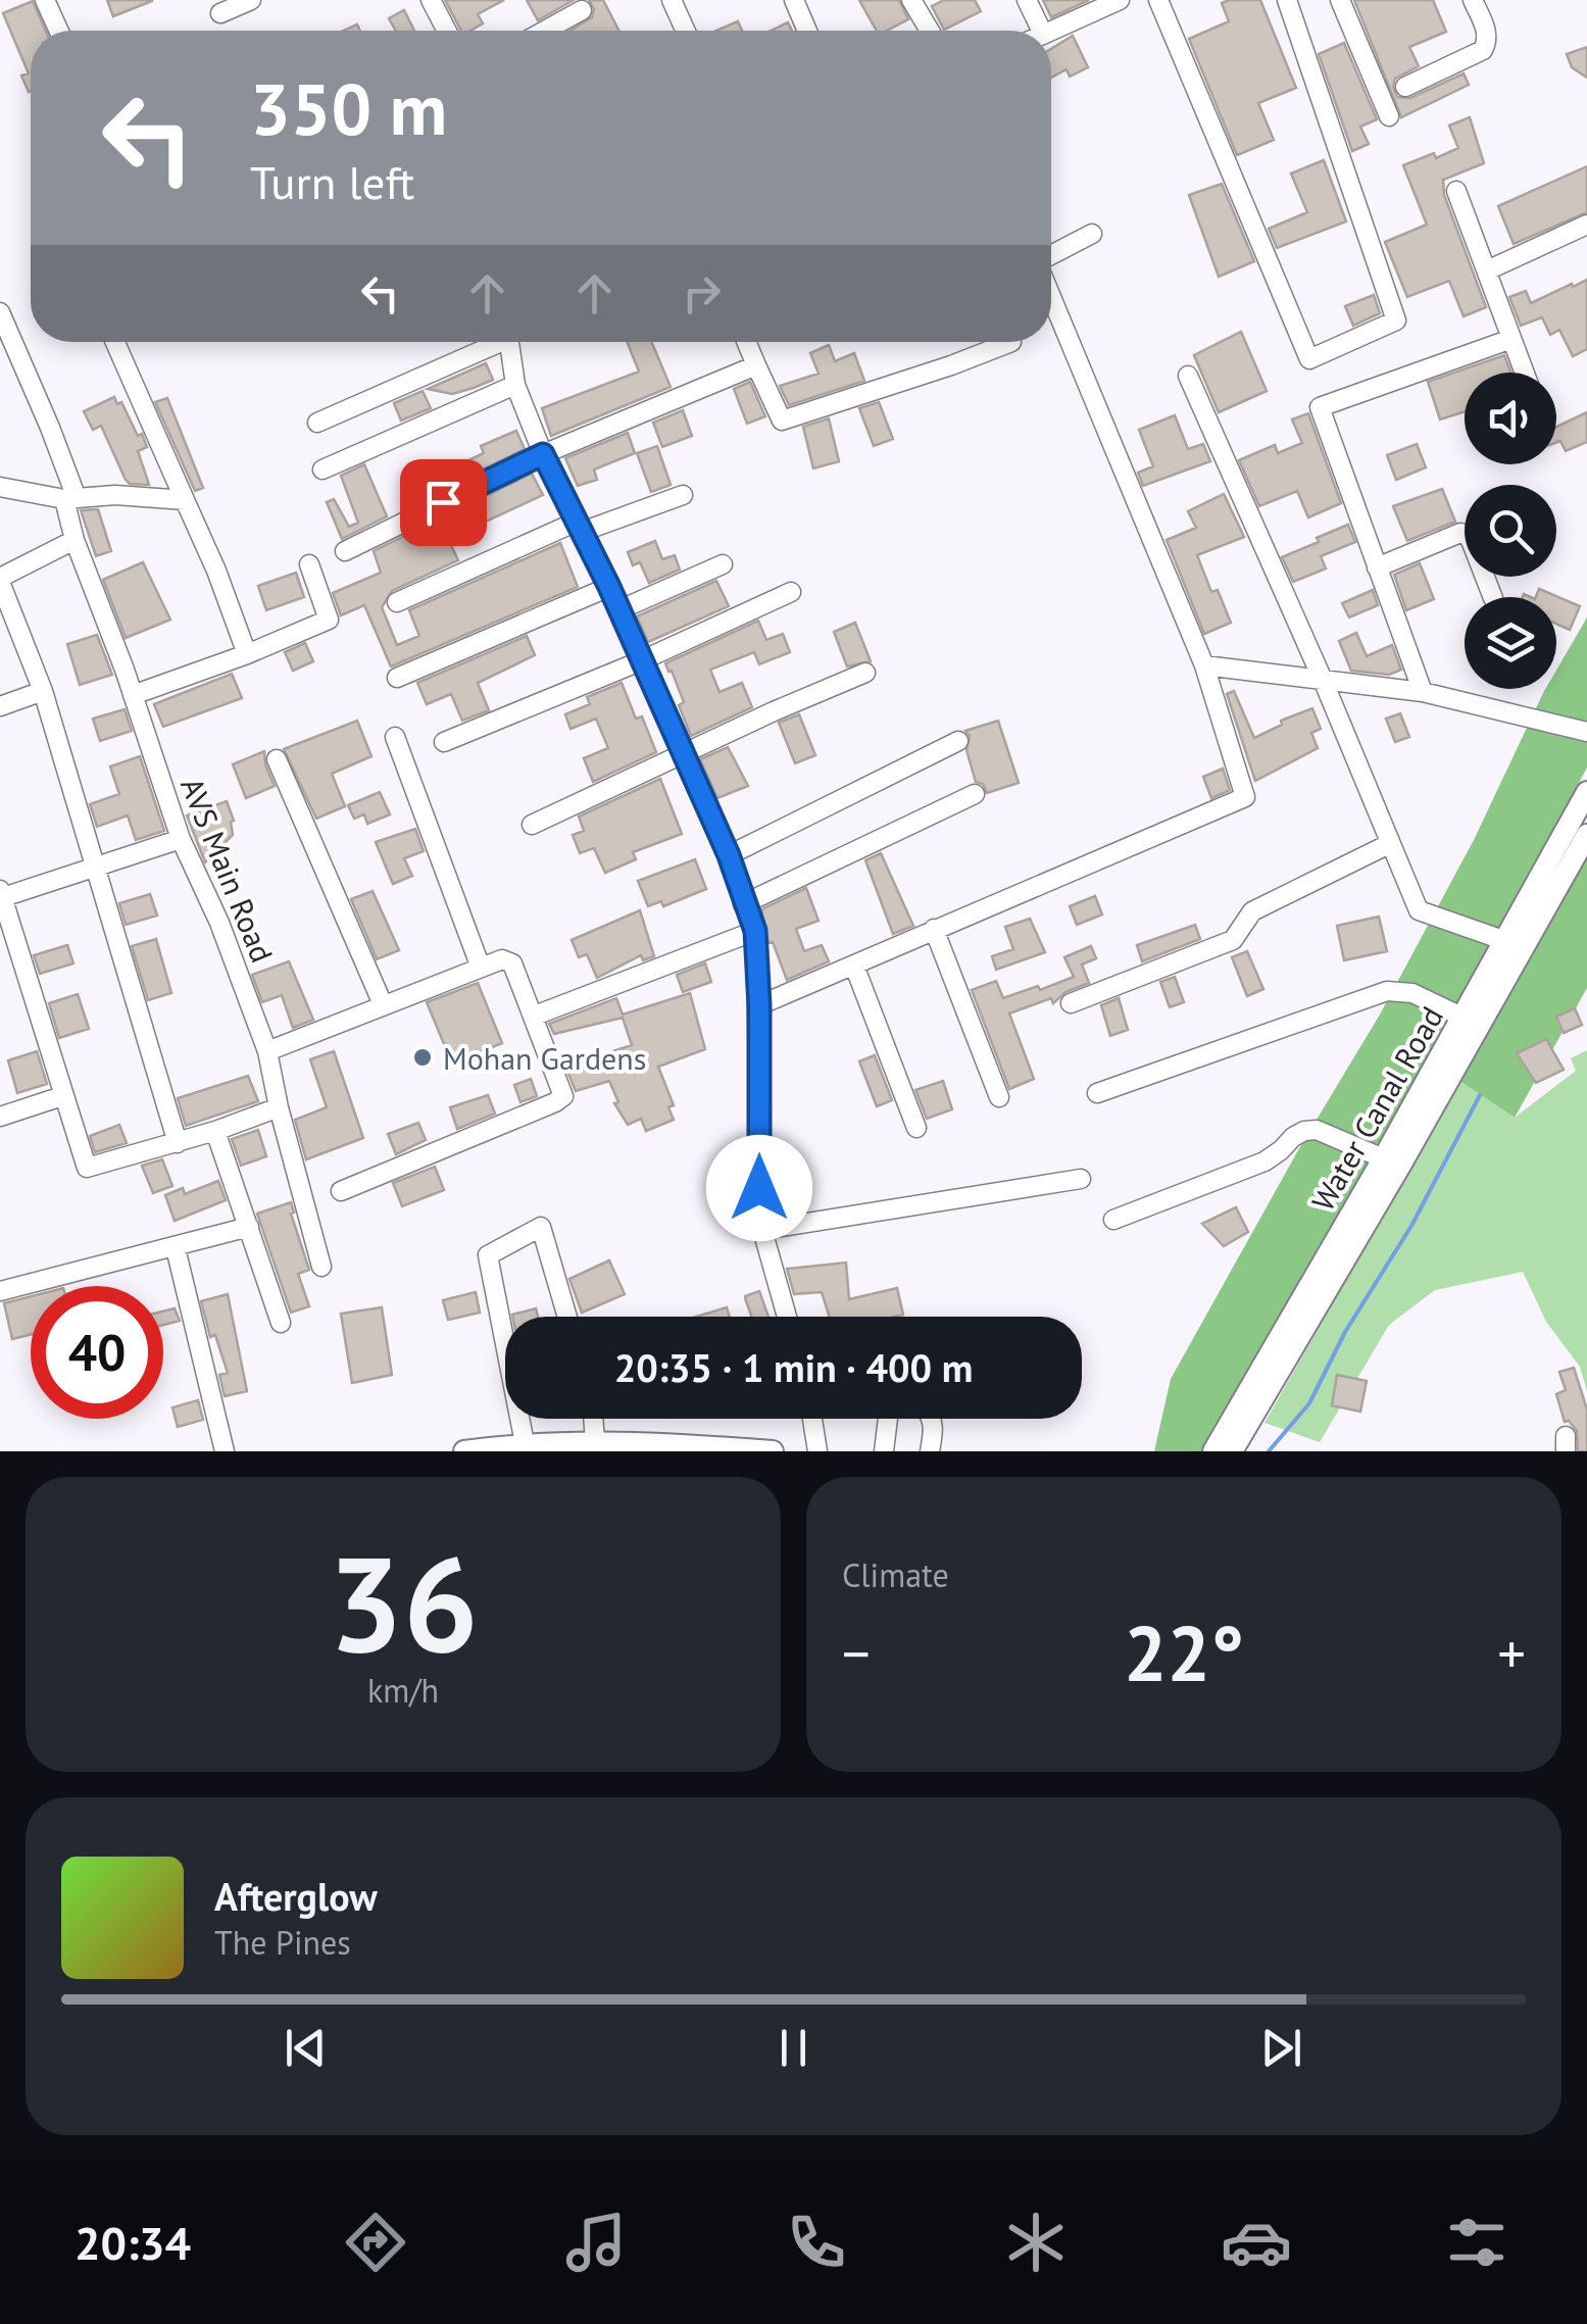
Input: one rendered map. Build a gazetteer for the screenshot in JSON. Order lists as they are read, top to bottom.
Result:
{
  "streets": {
    "main road": ["Water Canal Road"],
    "street": ["AVS Main Road"]
  },
  "places": ["Mohan Gardens"],
  "page": {
    "turn": ["350 m", "Turn left"],
    "limit": "40",
    "trip": "20:35 · 1 min · 400 m",
    "tile": [
      ["36", "km/h"],
      "Climate"
    ],
    "heat": ["−", "22°", "+"],
    "song": ["Afterglow", "The Pines"],
    "tabs": "20:34"
  }
}
